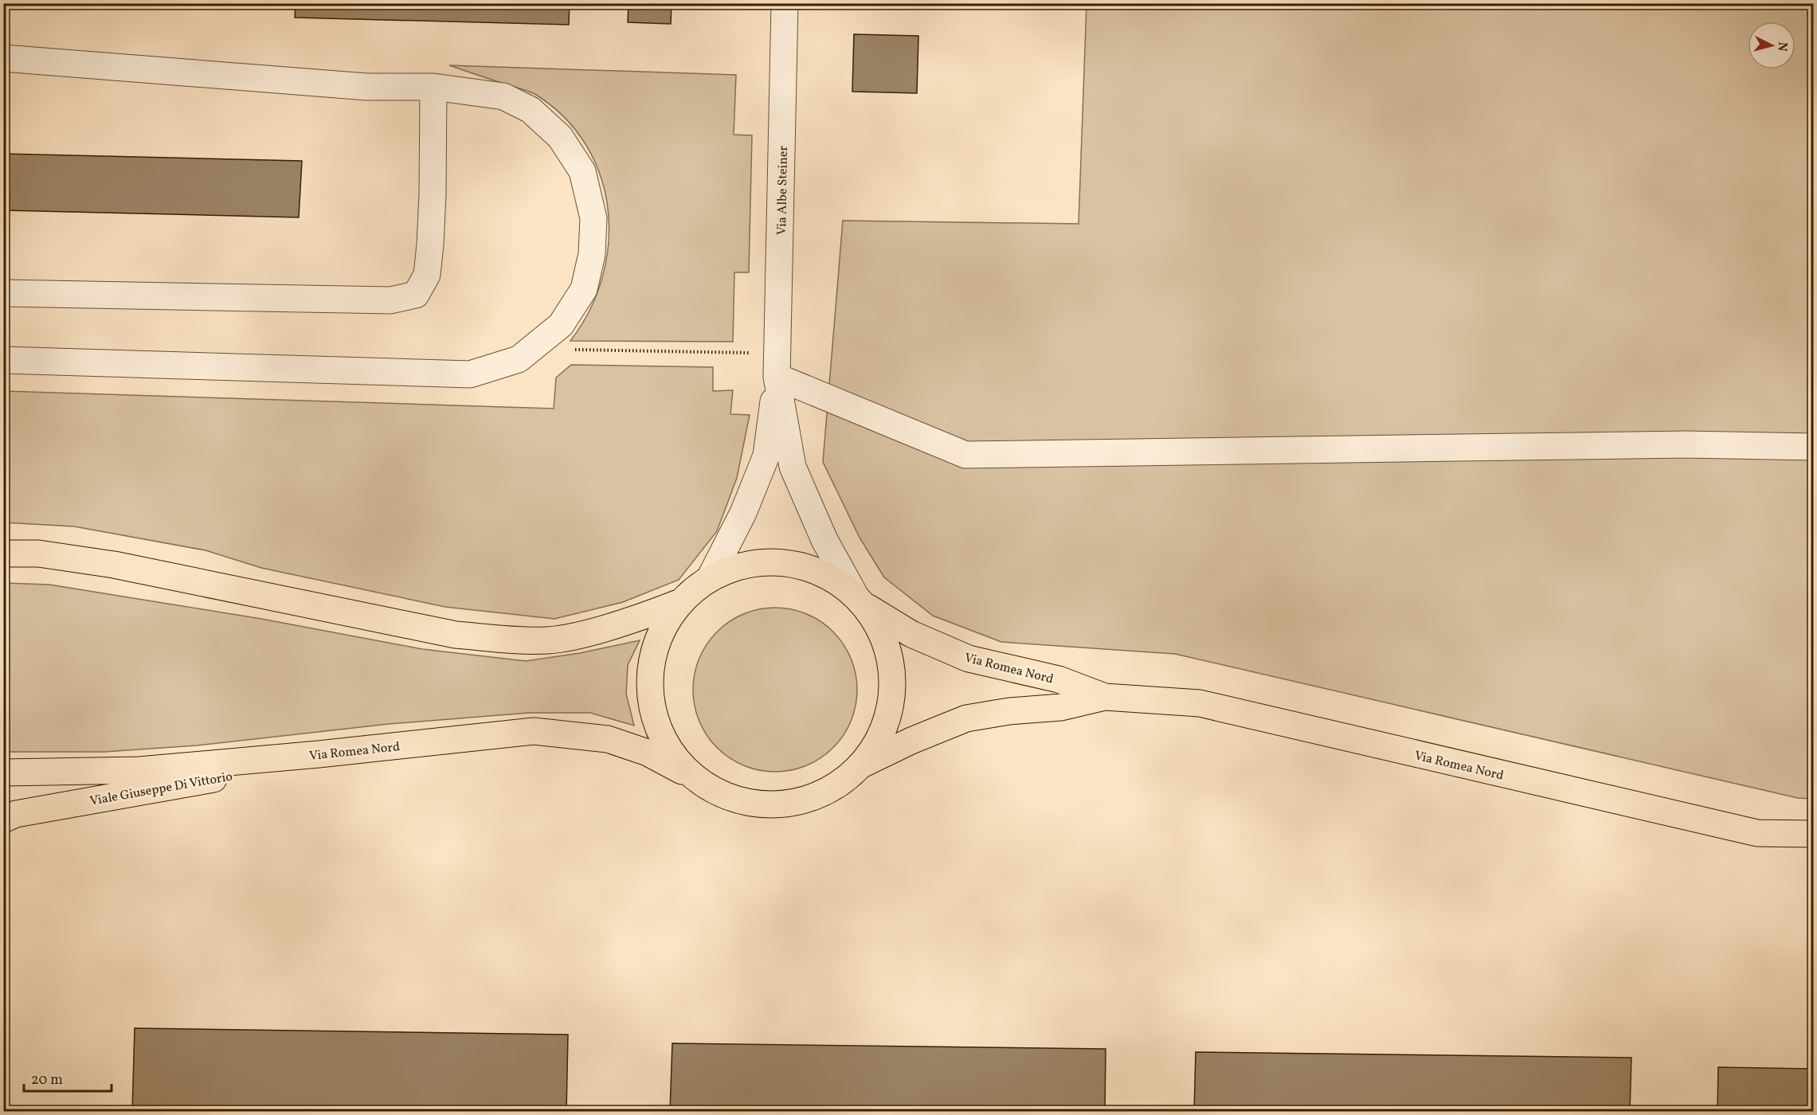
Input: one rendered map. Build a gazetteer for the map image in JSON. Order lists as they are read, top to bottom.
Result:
{
  "streets": {
    "main road": ["Via Romea Nord", "Viale Giuseppe Di Vittorio"],
    "street": ["Via Albe Steiner"]
  },
  "crossings": [
    ["Via Albe Steiner", "Via Romea Nord"],
    ["Via Romea Nord", "Viale Giuseppe Di Vittorio"]
  ],
  "scale_bar": "20 m",
  "north": "right"
}
